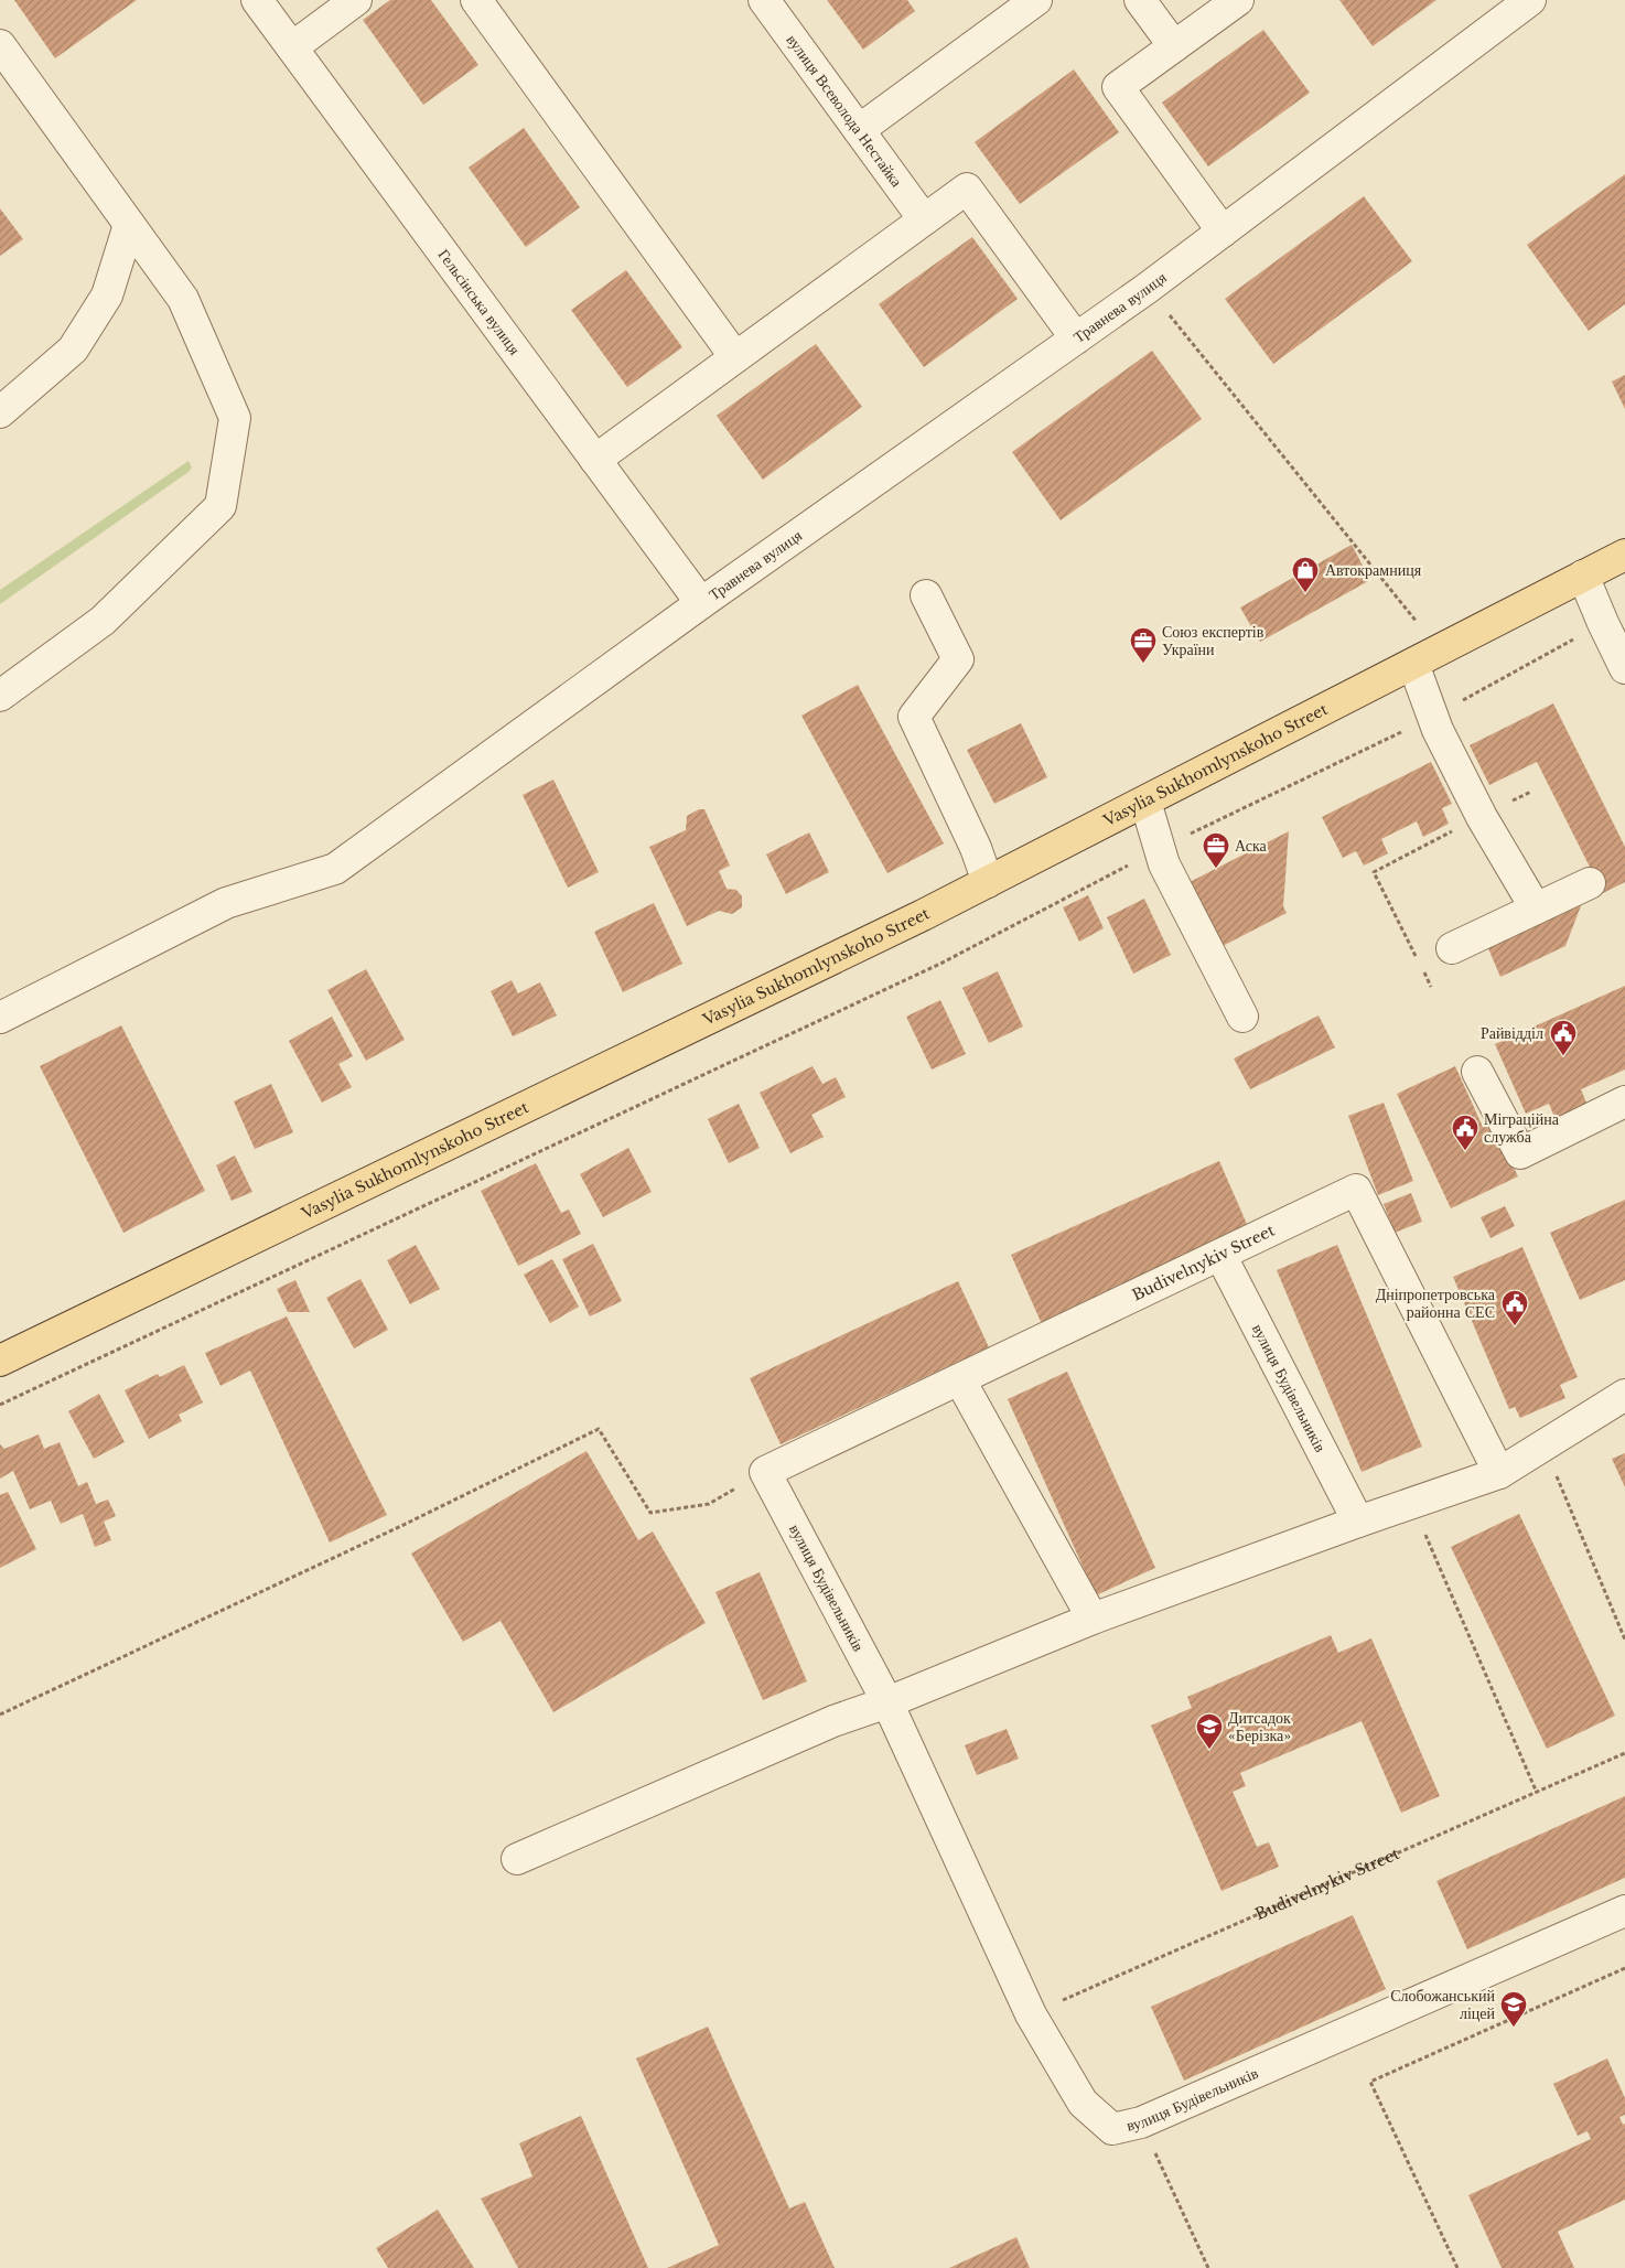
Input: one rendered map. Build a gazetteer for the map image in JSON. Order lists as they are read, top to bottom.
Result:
{
  "streets": {
    "main road": ["Vasylia Sukhomlynskoho Street"],
    "street": [
      "вулиця Всеволода Нестайка",
      "Гельсінська вулиця",
      "Травнева вулиця",
      "Budivelnykiv Street",
      "вулиця Будівельників"
    ]
  },
  "crossings": [
    ["Гельсінська вулиця", "Травнева вулиця"],
    ["Budivelnykiv Street", "вулиця Будівельників"]
  ],
  "places": {
    "shop": ["Автокрамниця"],
    "office": ["Союз експертів України", "Аска"],
    "public building": ["Райвідділ", "Міграційна служба", "Дніпропетровська районна СЕС"],
    "school or university": ["Дитсадок «Берізка»", "Слобожанський ліцей"]
  }
}
